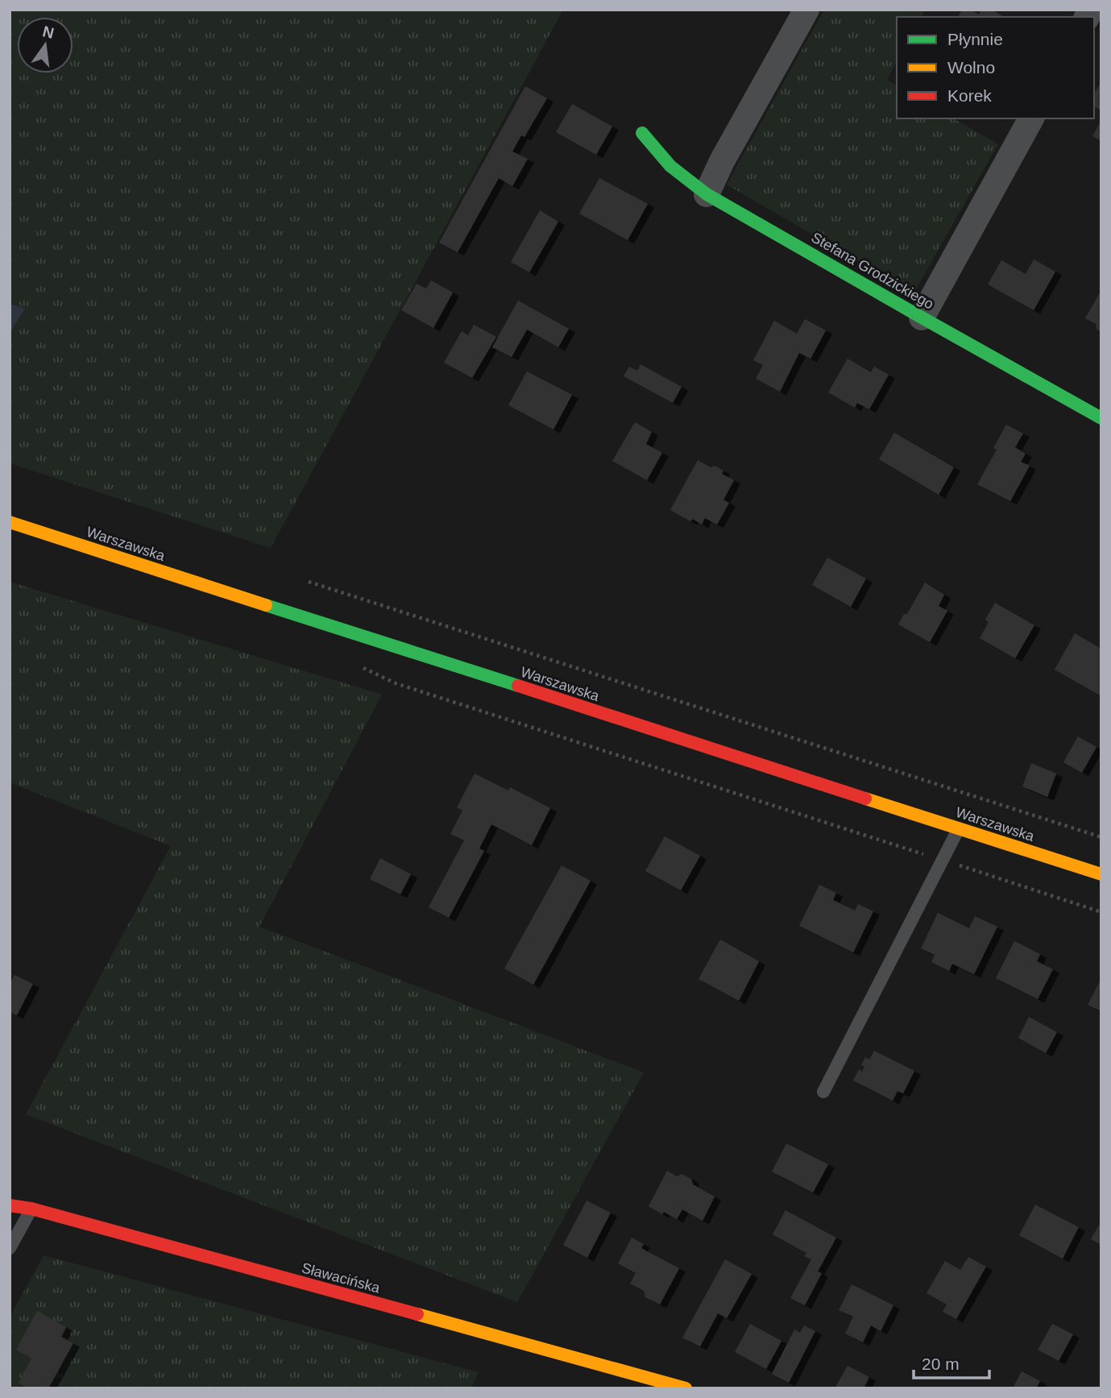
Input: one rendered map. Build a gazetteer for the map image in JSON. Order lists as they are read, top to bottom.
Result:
{
  "streets": {
    "street": ["Stefana Grodzickiego", "Warszawska", "Sławacińska"]
  },
  "legend": ["Płynnie", "Wolno", "Korek"],
  "scale_bar": "20 m",
  "north": "top"
}
